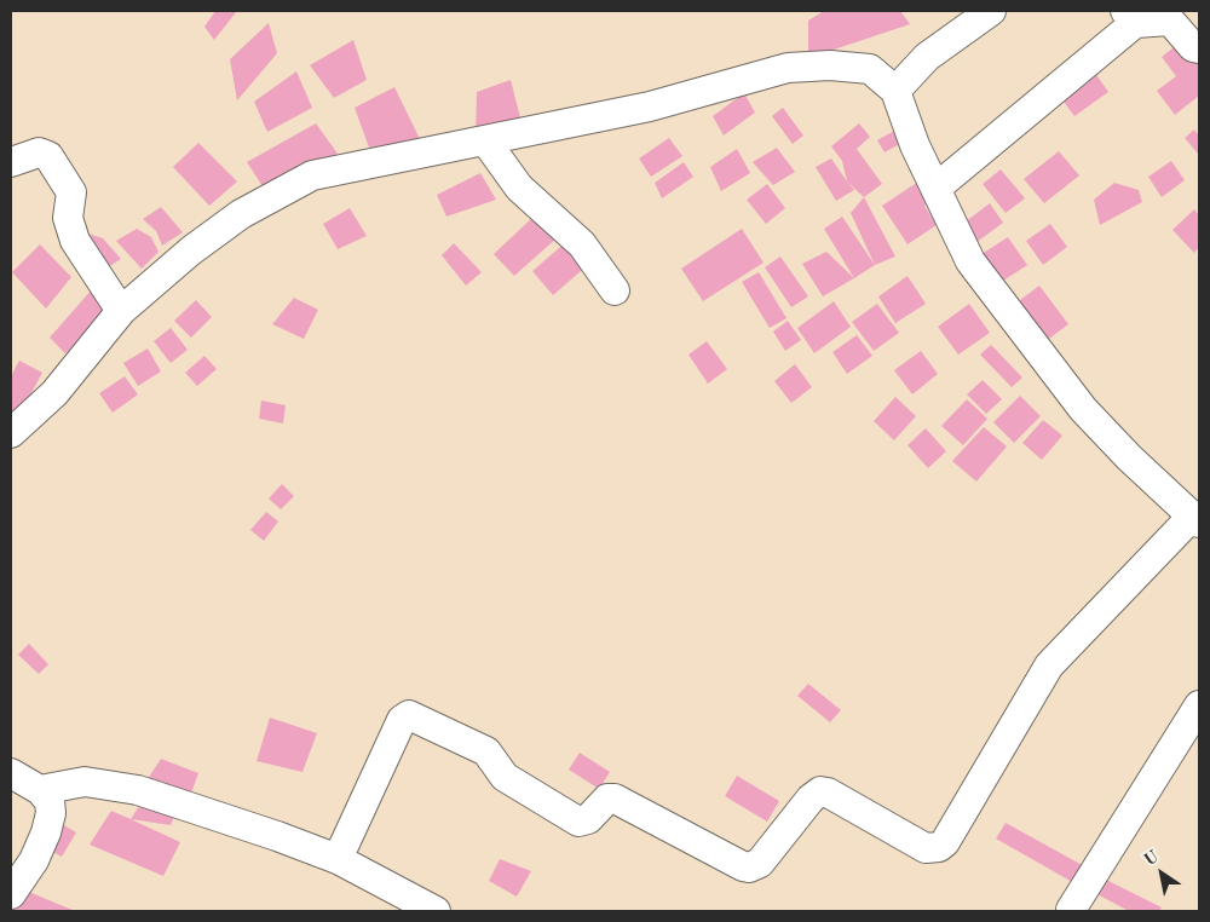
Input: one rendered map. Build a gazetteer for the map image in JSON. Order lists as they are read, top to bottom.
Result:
{
  "north": "top left"
}
